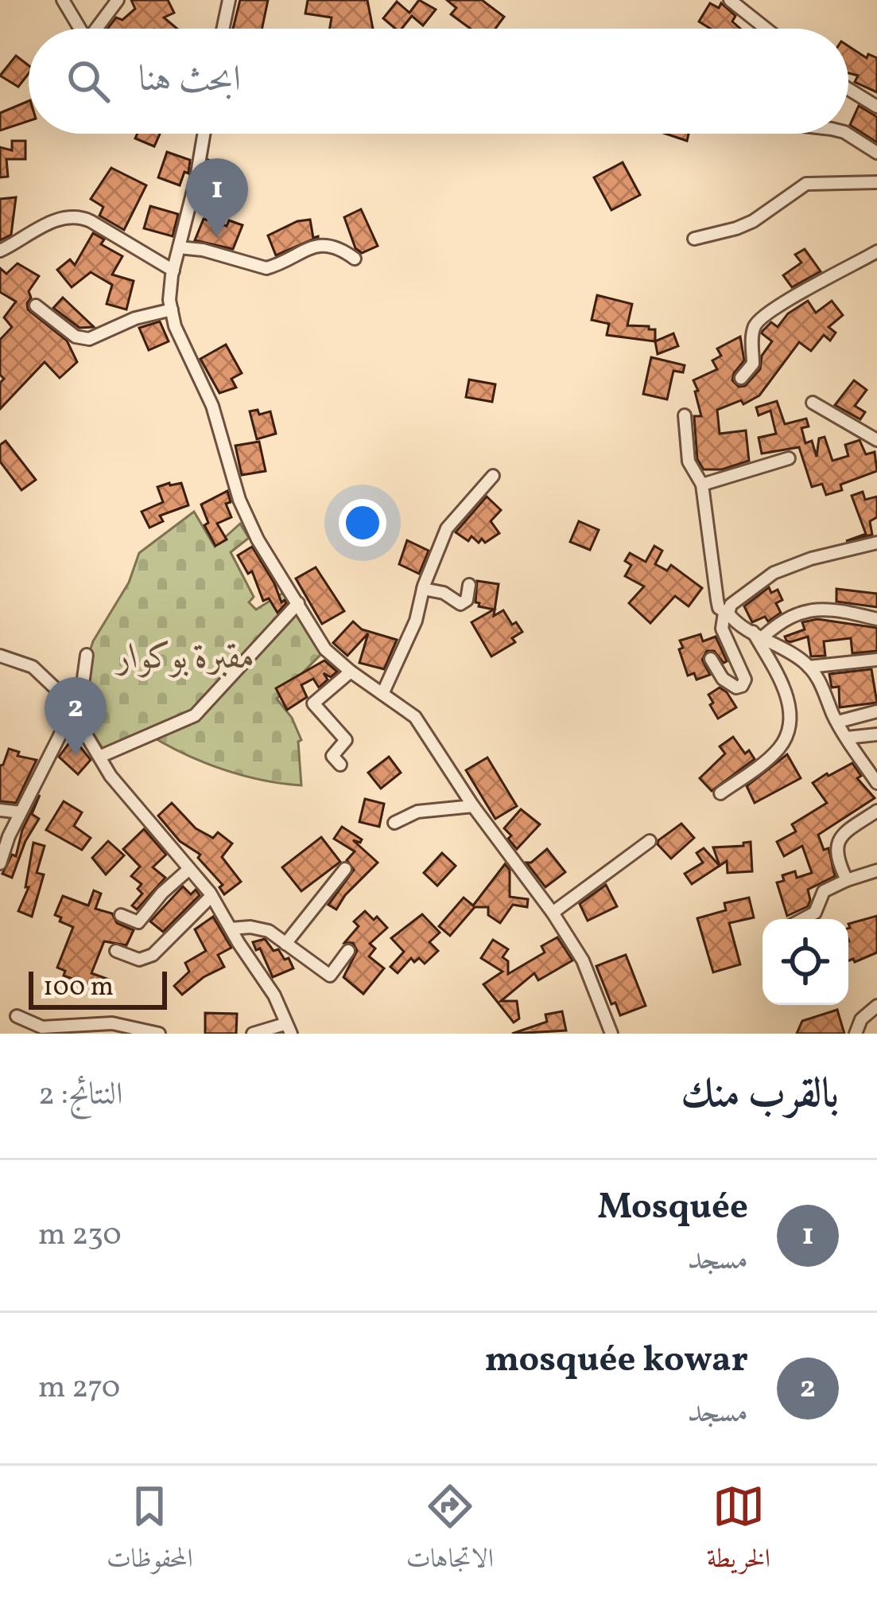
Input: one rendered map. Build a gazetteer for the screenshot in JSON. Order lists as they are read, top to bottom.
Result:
{
  "parks": ["مقبرة بوكوار"],
  "scale_bar": "100 m",
  "page": {
    "search": "ابحث هنا",
    "pins": ["1", "2"],
    "scale": "100 m",
    "heading": ["بالقرب منك", "النتائج: 2"],
    "list": [
      {
        "mark": "1",
        "name": "Mosquée",
        "note": "مسجد",
        "value": "230 m"
      },
      {
        "mark": "2",
        "name": "mosquée kowar",
        "note": "مسجد",
        "value": "270 m"
      }
    ],
    "nav": ["الخريطة", "الاتجاهات", "المحفوظات"]
  }
}
